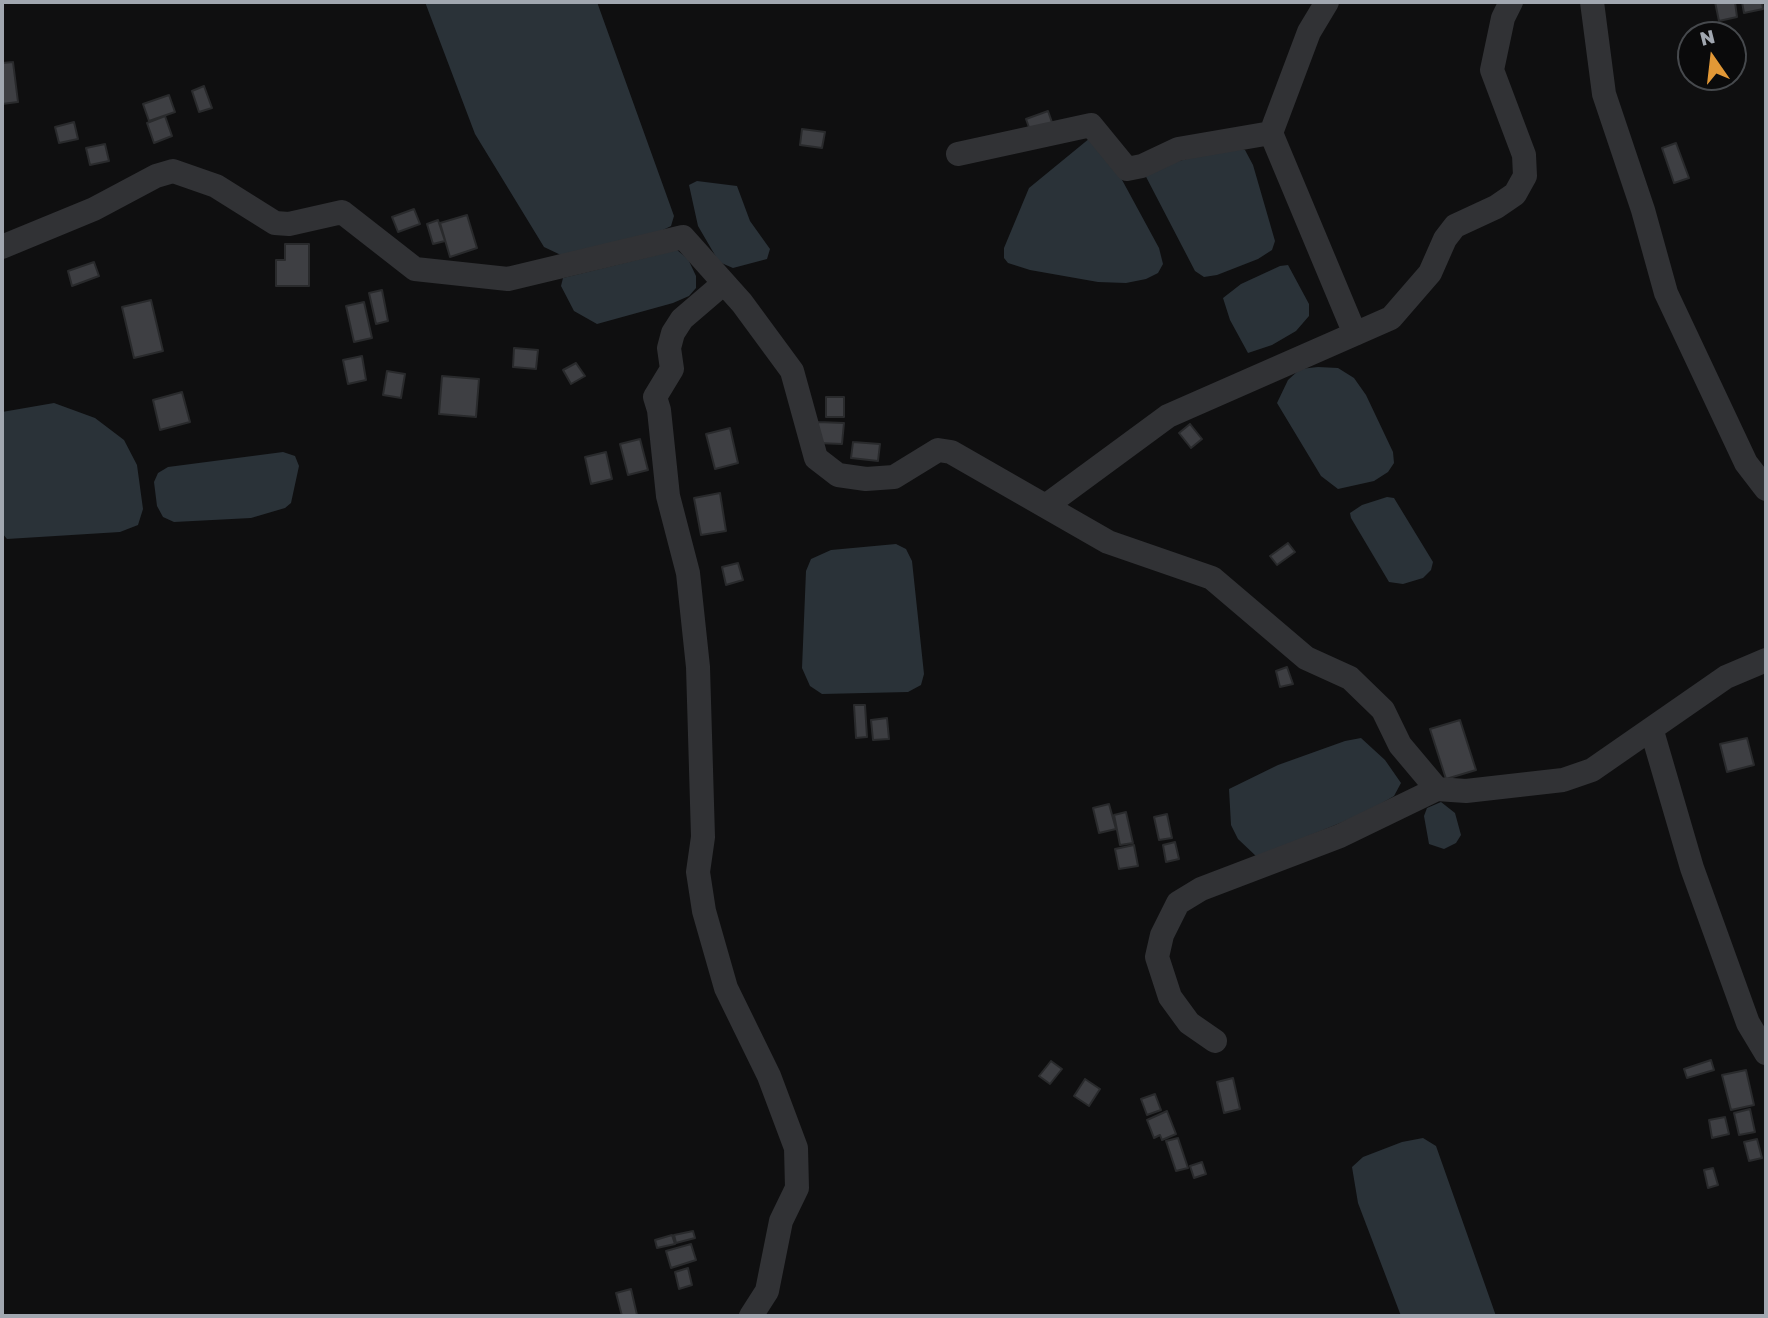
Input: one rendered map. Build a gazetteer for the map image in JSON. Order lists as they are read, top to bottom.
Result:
{
  "north": "top"
}
